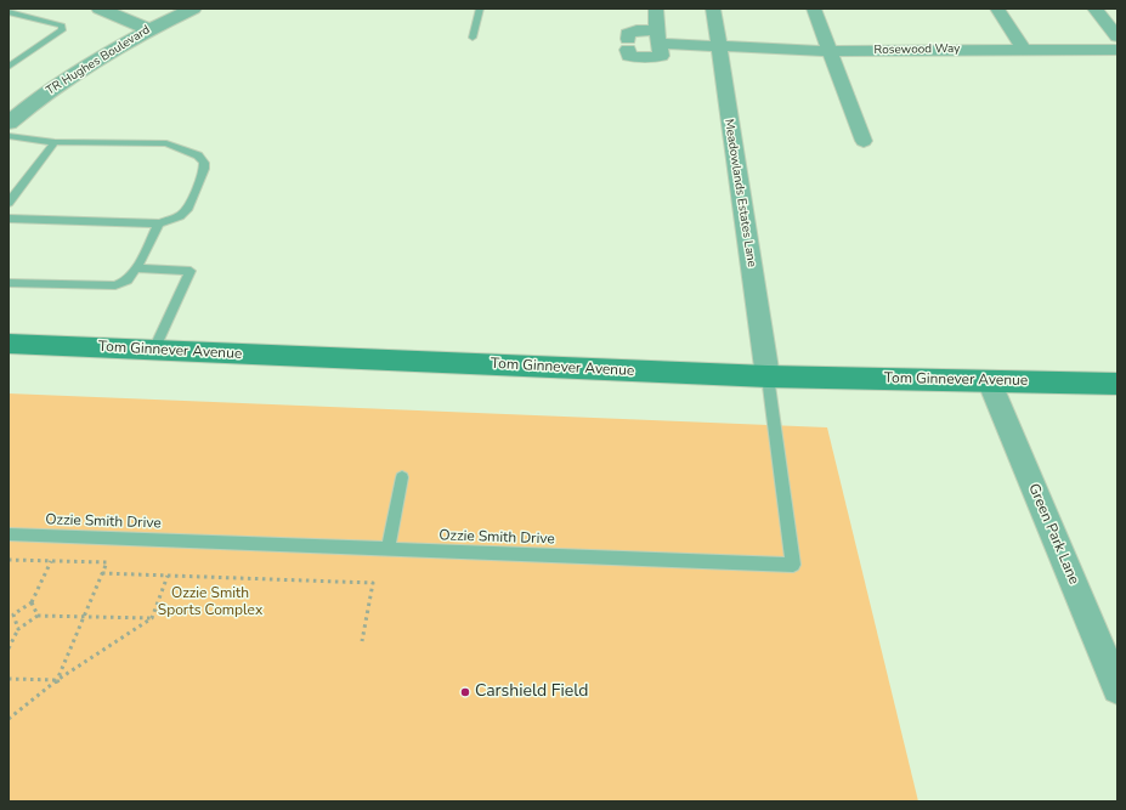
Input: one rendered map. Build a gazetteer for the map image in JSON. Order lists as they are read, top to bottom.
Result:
{
  "streets": {
    "main road": ["Tom Ginnever Avenue"],
    "street": [
      "Rosewood Way",
      "TR Hughes Boulevard",
      "Meadowlands Estates Lane",
      "Green Park Lane"
    ],
    "lane": ["Ozzie Smith Drive"]
  },
  "crossings": [
    ["Rosewood Way", "Meadowlands Estates Lane"],
    ["Meadowlands Estates Lane", "Tom Ginnever Avenue"],
    ["Meadowlands Estates Lane", "Ozzie Smith Drive"],
    ["Tom Ginnever Avenue", "Ozzie Smith Drive"],
    ["Tom Ginnever Avenue", "Green Park Lane"]
  ],
  "parks": ["Ozzie Smith Sports Complex"],
  "places": ["Carshield Field"]
}
